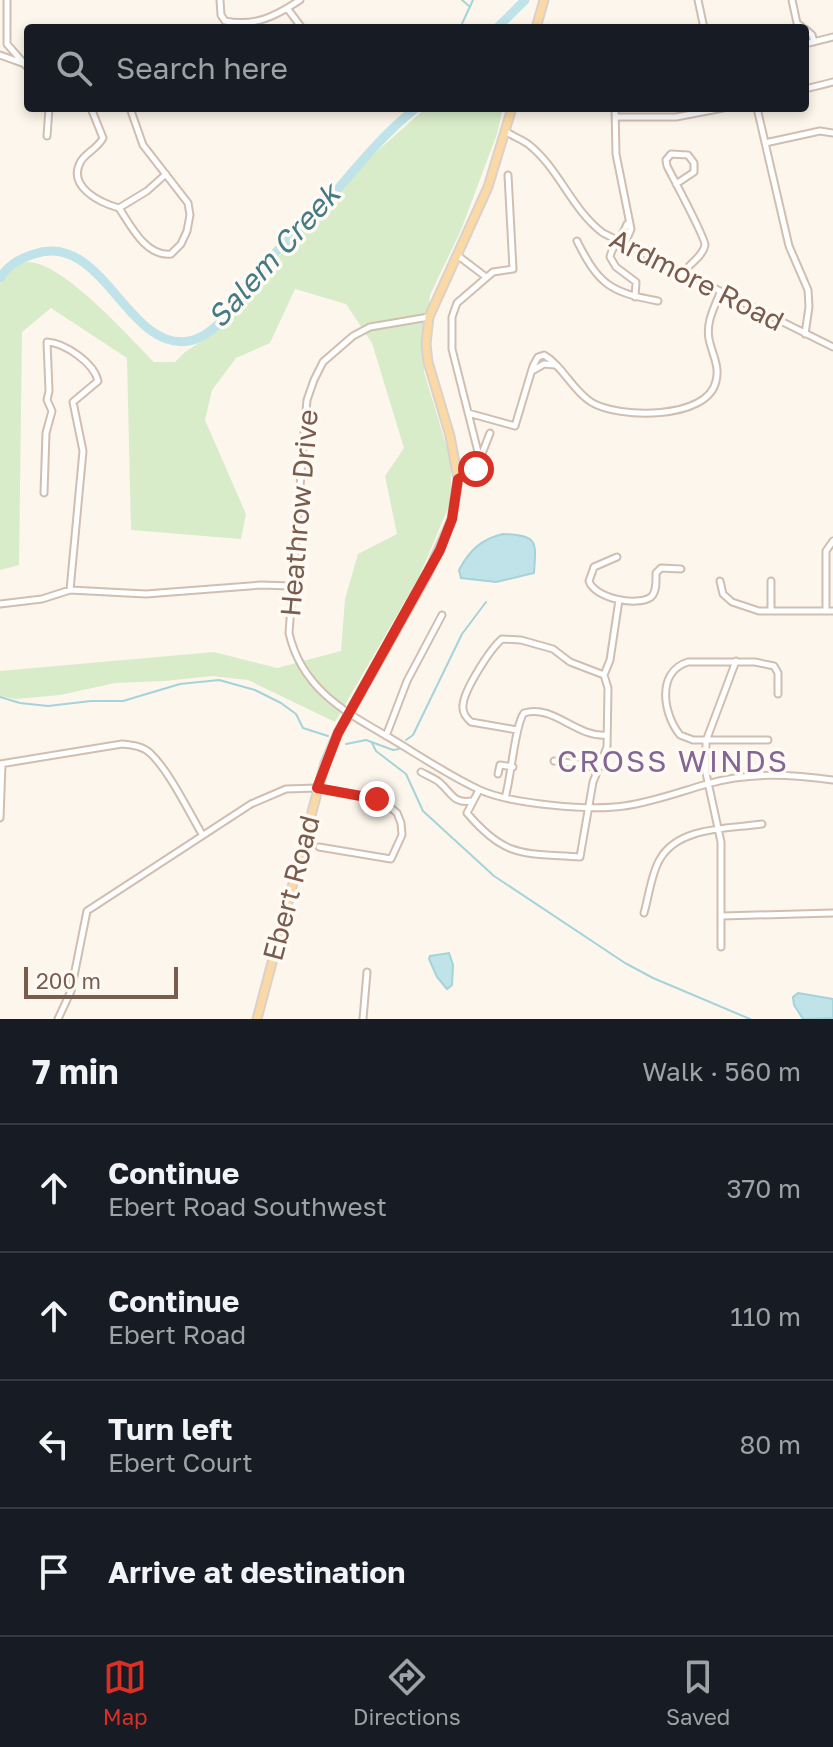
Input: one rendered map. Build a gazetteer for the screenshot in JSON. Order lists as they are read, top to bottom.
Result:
{
  "streets": {
    "main road": ["Ebert Road"],
    "street": ["Ardmore Road", "Heathrow Drive"]
  },
  "crossings": [
    ["Heathrow Drive", "Ebert Road"]
  ],
  "districts": ["CROSS WINDS"],
  "water": ["Salem Creek"],
  "scale_bar": "200 m",
  "page": {
    "search": "Search here",
    "scale": "200 m",
    "heading": ["7 min", "Walk · 560 m"],
    "list": [
      ["Continue", "Ebert Road Southwest", "370 m"],
      ["Continue", "Ebert Road", "110 m"],
      ["Turn left", "Ebert Court", "80 m"],
      "Arrive at destination"
    ],
    "nav": ["Map", "Directions", "Saved"]
  }
}
